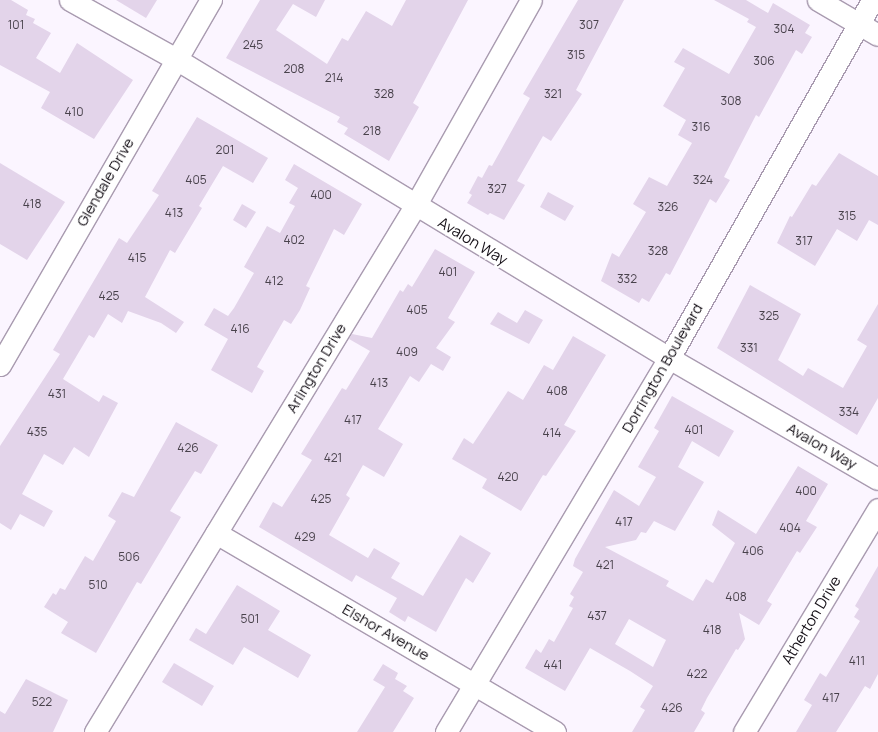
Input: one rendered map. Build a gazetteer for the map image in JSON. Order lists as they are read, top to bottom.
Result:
{
  "streets": {
    "street": [
      "Glendale Drive",
      "Avalon Way",
      "Arlington Drive",
      "Dorrington Boulevard",
      "Atherton Drive",
      "Elshor Avenue"
    ]
  },
  "crossings": [
    ["Glendale Drive", "Avalon Way"],
    ["Avalon Way", "Arlington Drive"],
    ["Avalon Way", "Dorrington Boulevard"],
    ["Arlington Drive", "Elshor Avenue"],
    ["Dorrington Boulevard", "Elshor Avenue"]
  ],
  "house_numbers": [
    "101",
    "307",
    "304",
    "245",
    "315",
    "306",
    "208",
    "214",
    "328",
    "321",
    "308",
    "410",
    "316",
    "218",
    "201",
    "405",
    "324",
    "327",
    "400",
    "418",
    "326",
    "413",
    "315",
    "402",
    "317",
    "328",
    "415",
    "401",
    "332",
    "412",
    "425",
    "405",
    "325",
    "416",
    "331",
    "409",
    "413",
    "408",
    "431",
    "334",
    "417",
    "401",
    "435",
    "414",
    "426",
    "421",
    "420",
    "400",
    "425",
    "417",
    "404",
    "429",
    "406",
    "506",
    "421",
    "510",
    "408",
    "437",
    "501",
    "418",
    "411",
    "441",
    "422",
    "417",
    "522",
    "426"
  ]
}
